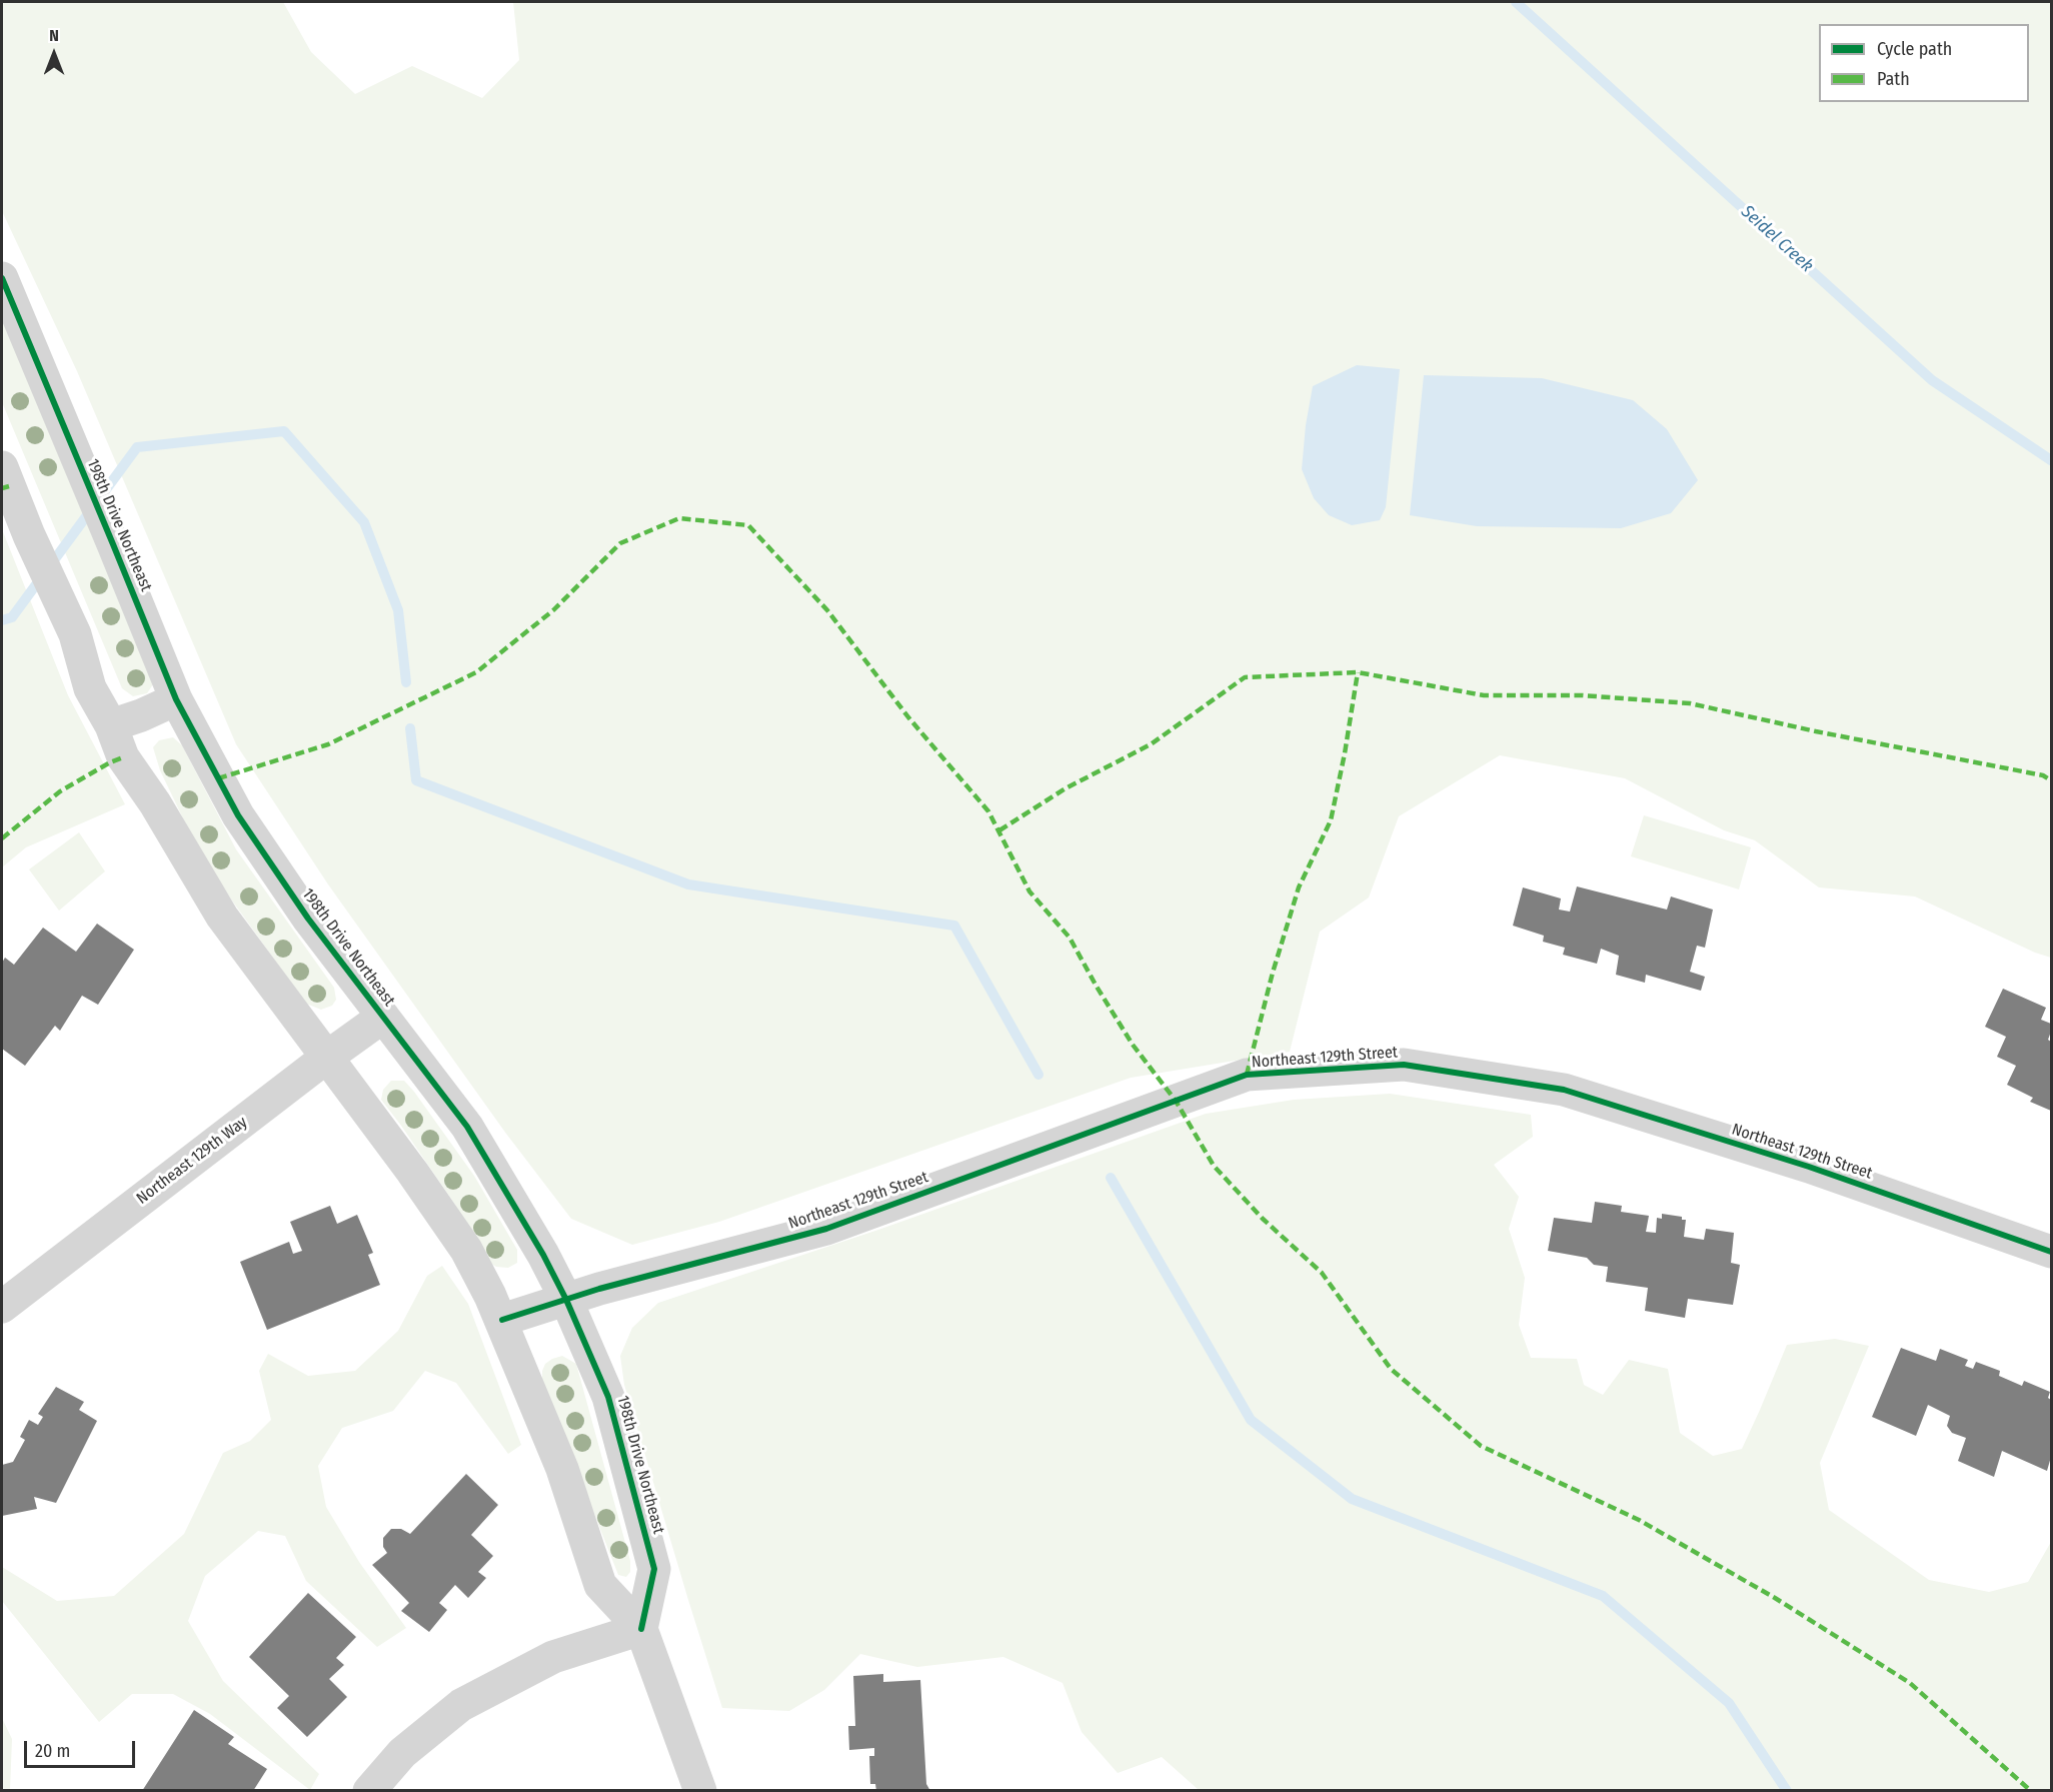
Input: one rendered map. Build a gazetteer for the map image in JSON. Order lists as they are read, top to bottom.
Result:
{
  "streets": {
    "street": ["198th Drive Northeast", "Northeast 129th Street", "Northeast 129th Way"]
  },
  "crossings": [
    ["198th Drive Northeast", "Northeast 129th Street"],
    ["198th Drive Northeast", "Northeast 129th Way"]
  ],
  "water": ["Seidel Creek"],
  "legend": ["Cycle path", "Path"],
  "scale_bar": "20 m",
  "north": "top"
}
